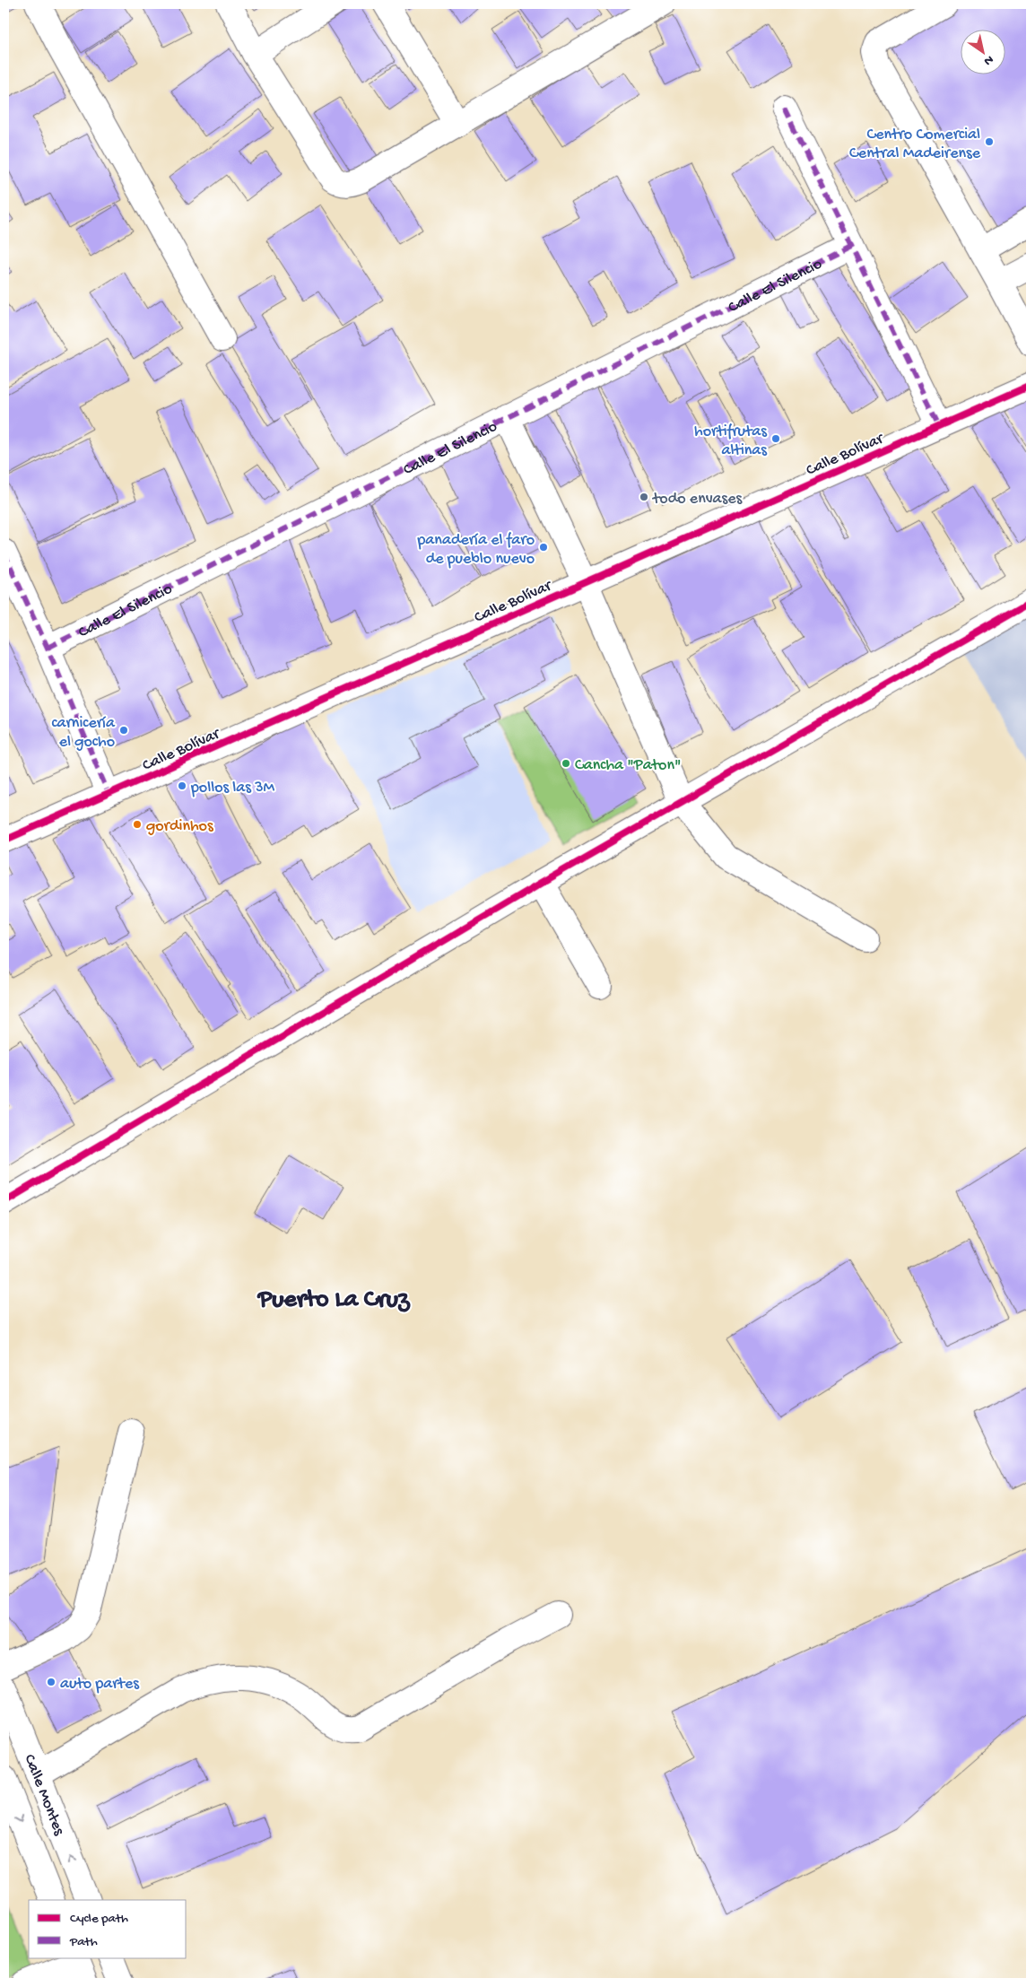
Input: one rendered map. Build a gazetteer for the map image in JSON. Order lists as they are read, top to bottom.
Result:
{
  "streets": {
    "street": ["Calle El Silencio", "Calle Bolívar", "Calle Montes"]
  },
  "districts": ["Puerto La Cruz"],
  "places": [
    "Centro Comercial Central Madeirense",
    "hortifrutas altinas",
    "todo envases",
    "panadería el faro de pueblo nuevo",
    "carnicería el gocho",
    "Cancha \"Paton\"",
    "pollos las 3M",
    "gordinhos",
    "auto partes"
  ],
  "legend": ["Cycle path", "Path"],
  "north": "bottom right"
}
